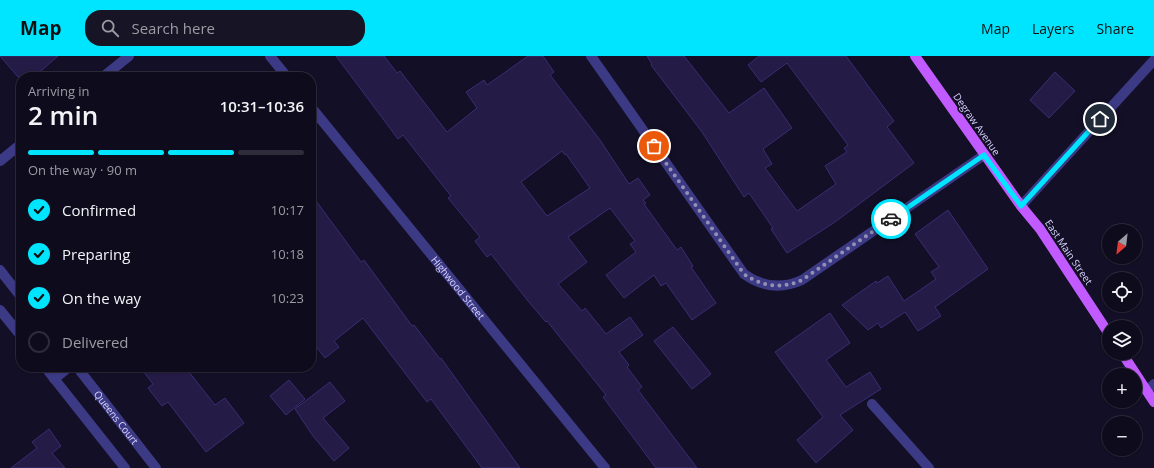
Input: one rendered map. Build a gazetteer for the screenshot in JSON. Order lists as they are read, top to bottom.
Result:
{
  "streets": {
    "main road": ["Degraw Avenue", "East Main Street"],
    "street": ["Highwood Street", "Queens Court"]
  },
  "crossings": [
    ["Degraw Avenue", "East Main Street"]
  ],
  "north": "bottom left",
  "page": {
    "header": "Map",
    "search": "Search here",
    "nav": ["Map", "Layers", "Share"],
    "heading": ["2 min", "Arriving in", "10:31–10:36"],
    "bar": "On the way · 90 m",
    "list": [
      ["Confirmed", "10:17"],
      ["Preparing", "10:18"],
      ["On the way", "10:23"],
      "Delivered"
    ],
    "map_buttons": ["+", "−"]
  }
}
